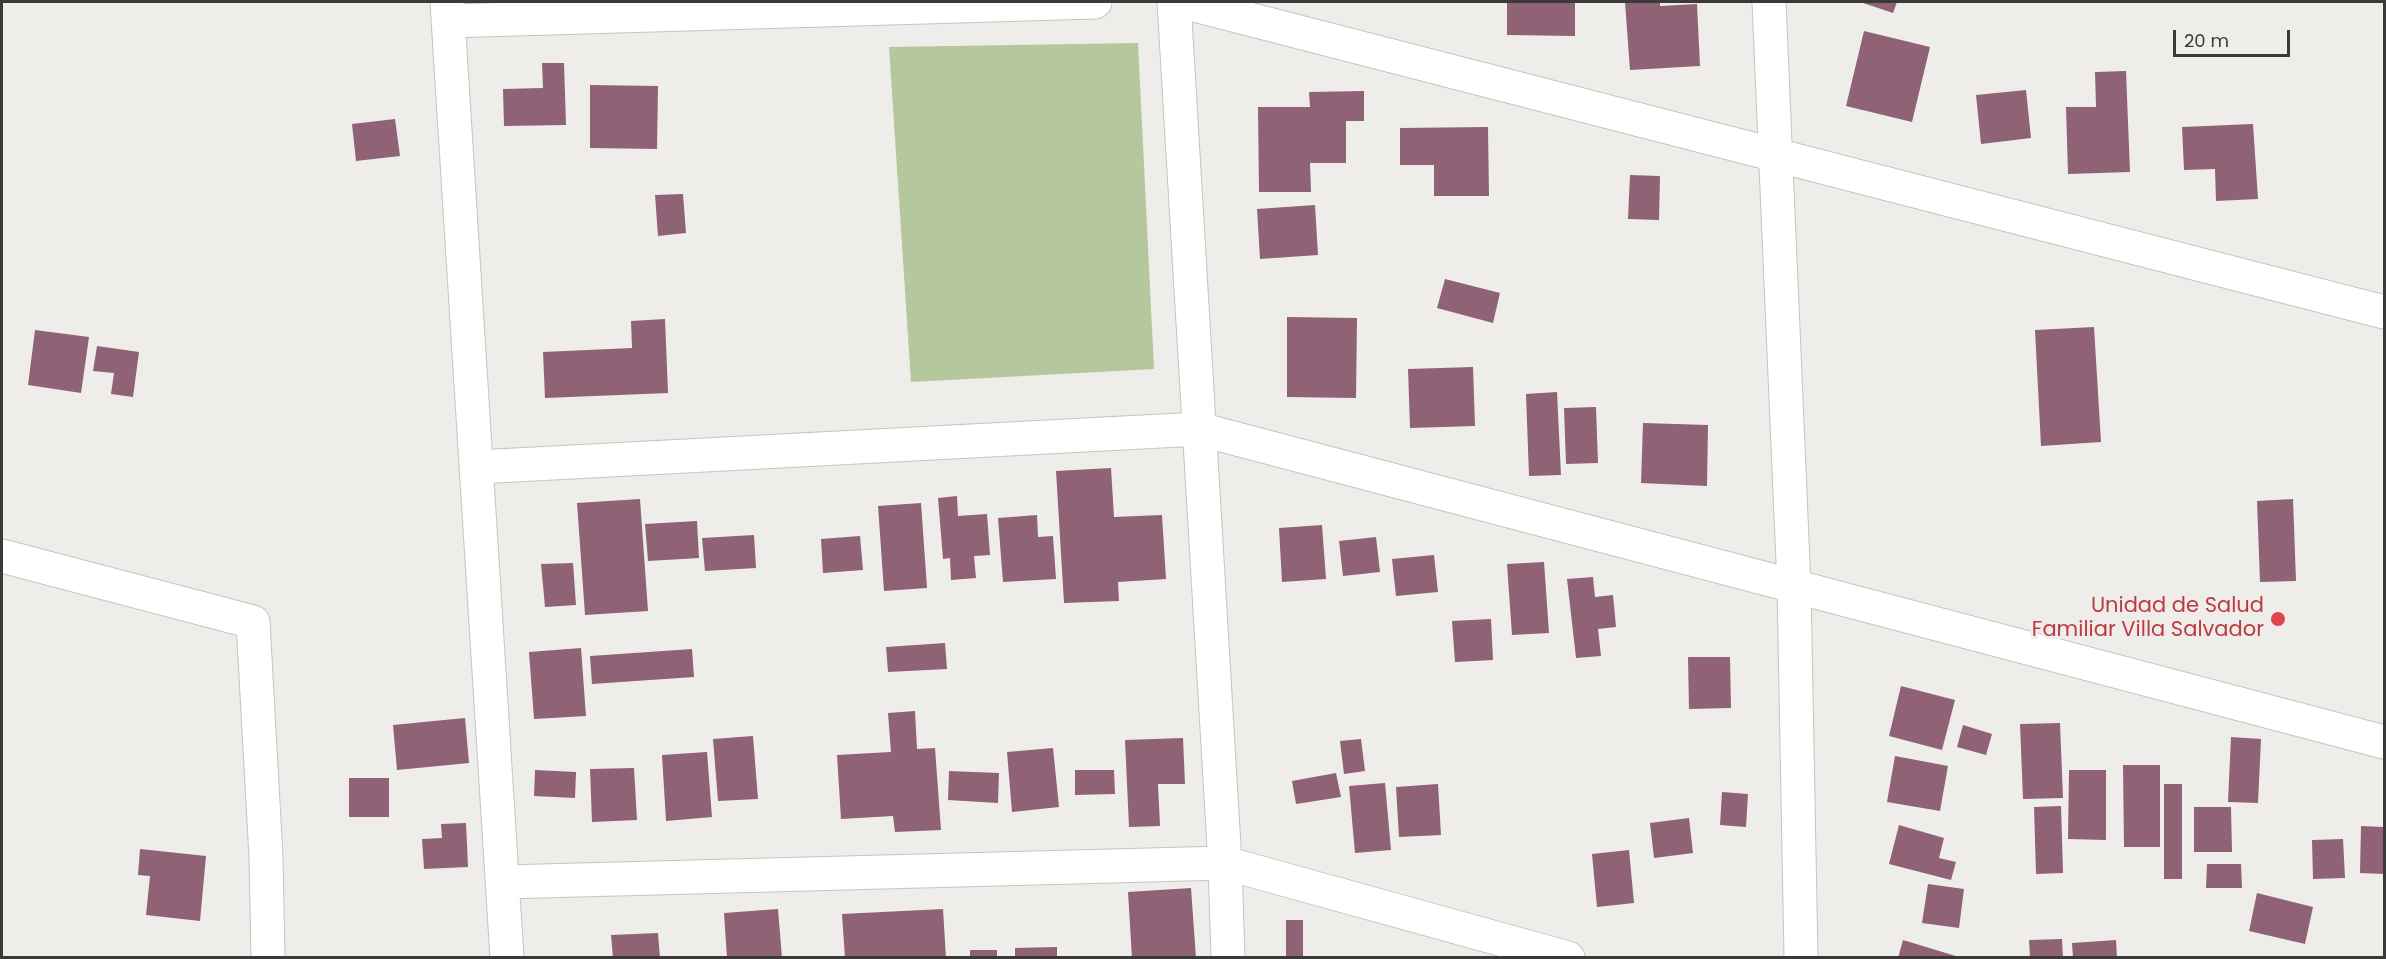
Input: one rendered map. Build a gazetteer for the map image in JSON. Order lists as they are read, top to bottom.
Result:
{
  "places": ["Unidad de Salud Familiar Villa Salvador"],
  "scale_bar": "20 m"
}
